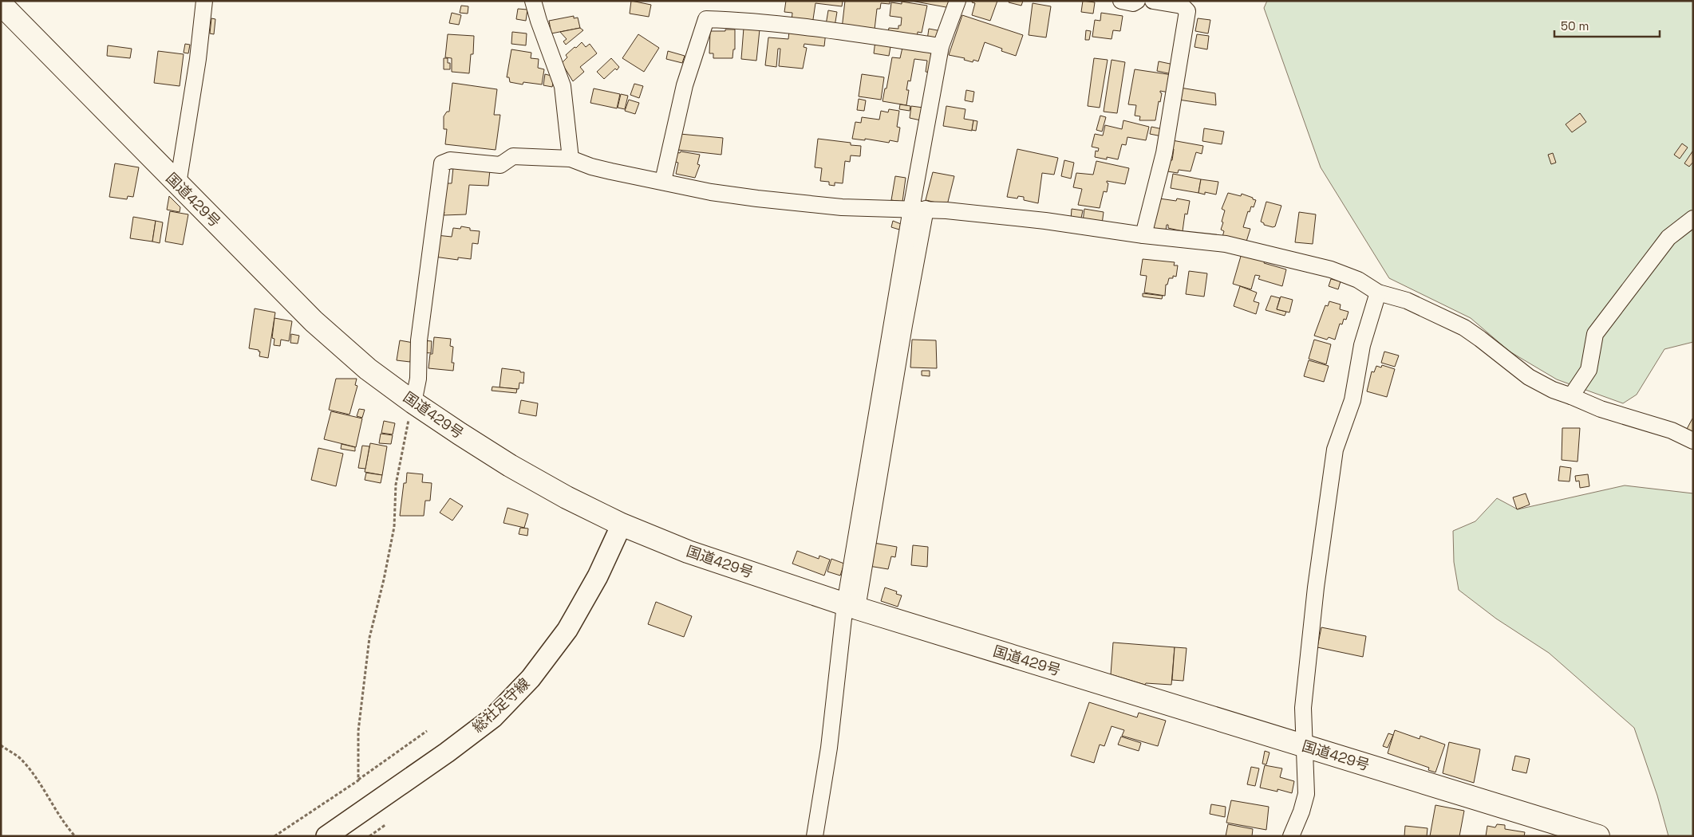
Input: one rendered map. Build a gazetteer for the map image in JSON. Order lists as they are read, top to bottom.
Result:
{
  "streets": {
    "highway": ["国道429号"],
    "main road": ["総社足守線"]
  },
  "crossings": [
    ["国道429号", "総社足守線"]
  ],
  "scale_bar": "50 m"
}
